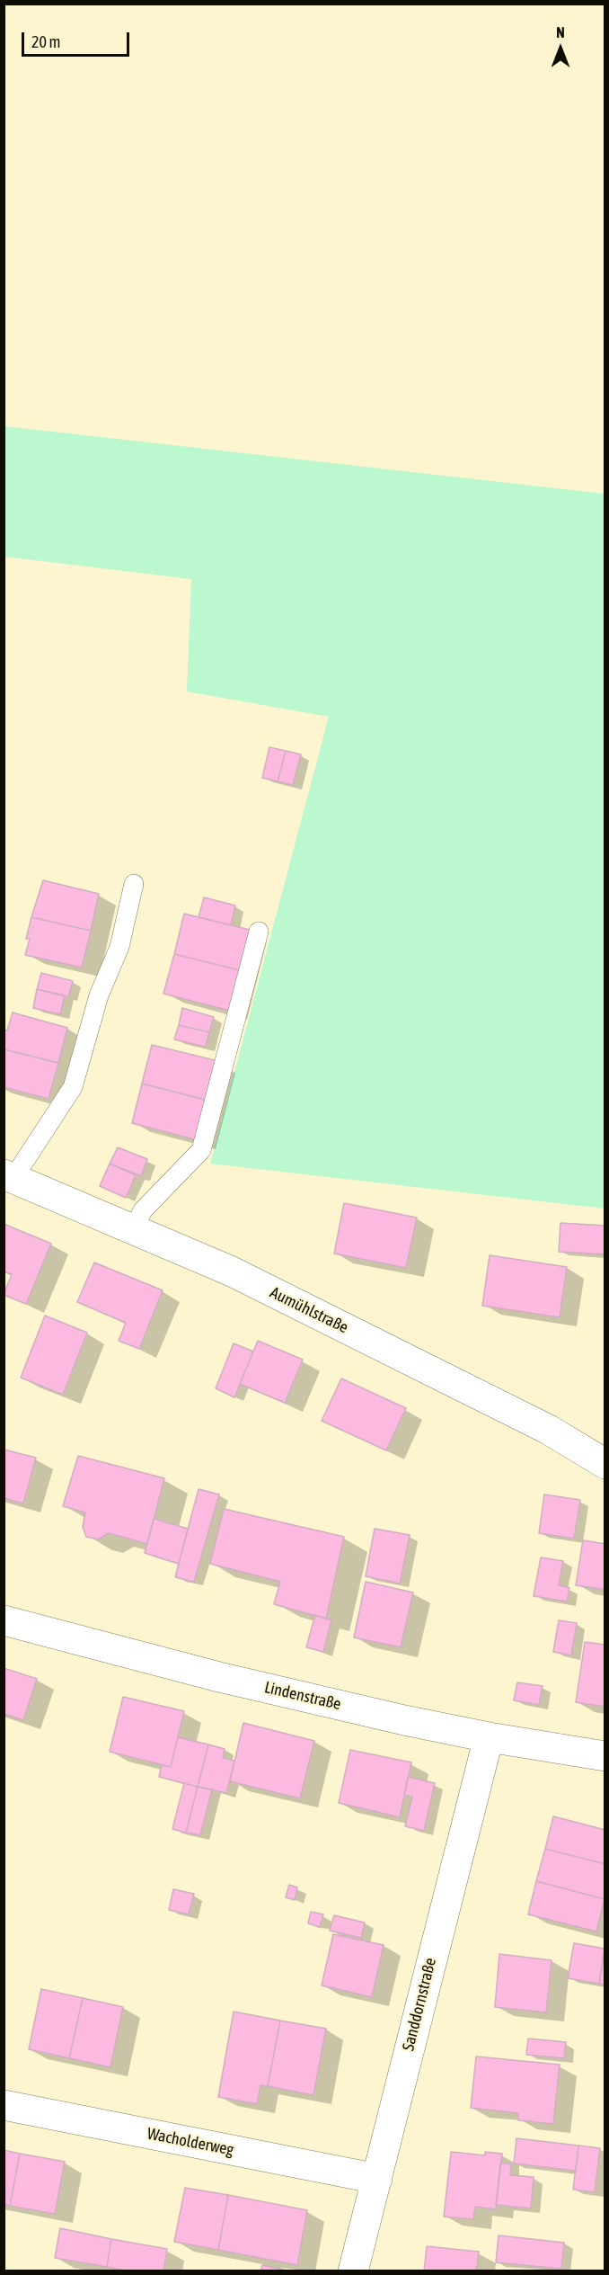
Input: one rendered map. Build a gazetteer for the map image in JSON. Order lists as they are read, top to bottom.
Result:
{
  "streets": {
    "street": [
      "Aumühlstraße",
      "Lindenstraße",
      "Sanddornstraße",
      "Wacholderweg"
    ]
  },
  "crossings": [
    ["Lindenstraße", "Sanddornstraße"],
    ["Sanddornstraße", "Wacholderweg"]
  ],
  "scale_bar": "20 m",
  "north": "top"
}
